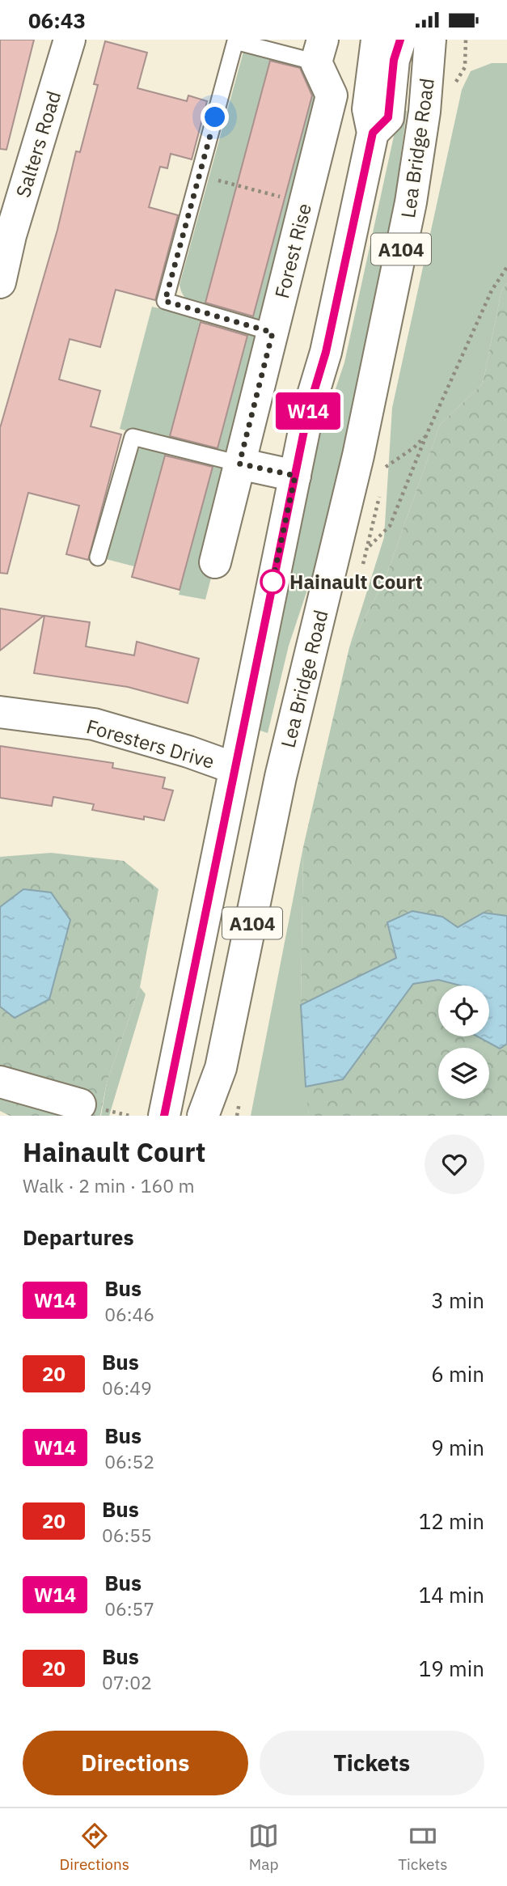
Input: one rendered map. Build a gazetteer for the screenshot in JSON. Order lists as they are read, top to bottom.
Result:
{
  "streets": {
    "main road": [
      "Salters Road",
      "Lea Bridge Road",
      "A104",
      "Forest Rise",
      "Foresters Drive"
    ]
  },
  "crossings": [
    ["Lea Bridge Road", "A104"],
    ["Lea Bridge Road", "Foresters Drive"],
    ["A104", "Foresters Drive"]
  ],
  "places": ["Hainault Court"],
  "lines": ["bus line W14"],
  "page": {
    "status": "06:43",
    "on_map": "W14",
    "heading": [
      ["Hainault Court", "Walk · 2 min · 160 m"],
      "Departures"
    ],
    "list": [
      {
        "mark": "W14",
        "name": "Bus",
        "note": "06:46",
        "value": "3 min"
      },
      {
        "mark": "20",
        "name": "Bus",
        "note": "06:49",
        "value": "6 min"
      },
      {
        "mark": "W14",
        "name": "Bus",
        "note": "06:52",
        "value": "9 min"
      },
      {
        "mark": "20",
        "name": "Bus",
        "note": "06:55",
        "value": "12 min"
      },
      {
        "mark": "W14",
        "name": "Bus",
        "note": "06:57",
        "value": "14 min"
      },
      {
        "mark": "20",
        "name": "Bus",
        "note": "07:02",
        "value": "19 min"
      }
    ],
    "buttons": ["Directions", "Tickets"],
    "tabs": ["Directions", "Map", "Tickets"]
  }
}
